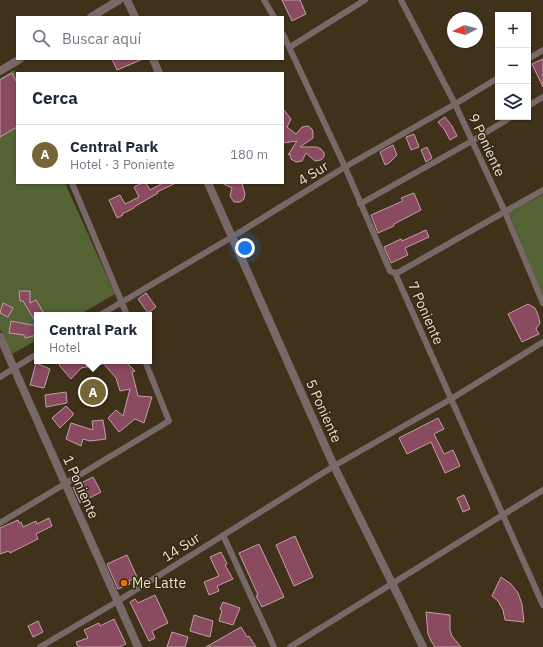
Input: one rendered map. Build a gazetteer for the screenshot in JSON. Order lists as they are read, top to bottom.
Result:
{
  "streets": {
    "street": [
      "9 Poniente",
      "4 Sur",
      "7 Poniente",
      "5 Poniente",
      "1 Poniente",
      "14 Sur"
    ]
  },
  "crossings": [
    ["9 Poniente", "4 Sur"],
    ["4 Sur", "7 Poniente"],
    ["4 Sur", "5 Poniente"],
    ["7 Poniente", "14 Sur"],
    ["5 Poniente", "14 Sur"],
    ["1 Poniente", "14 Sur"]
  ],
  "places": ["Me Latte"],
  "north": "left",
  "page": {
    "map_buttons": ["+", "−"],
    "search": "Buscar aquí",
    "heading": "Cerca",
    "list": [
      {
        "mark": "A",
        "name": "Central Park",
        "note": "Hotel · 3 Poniente",
        "value": "180 m"
      }
    ],
    "popup": ["Central Park", "Hotel"],
    "pins": "A"
  }
}
